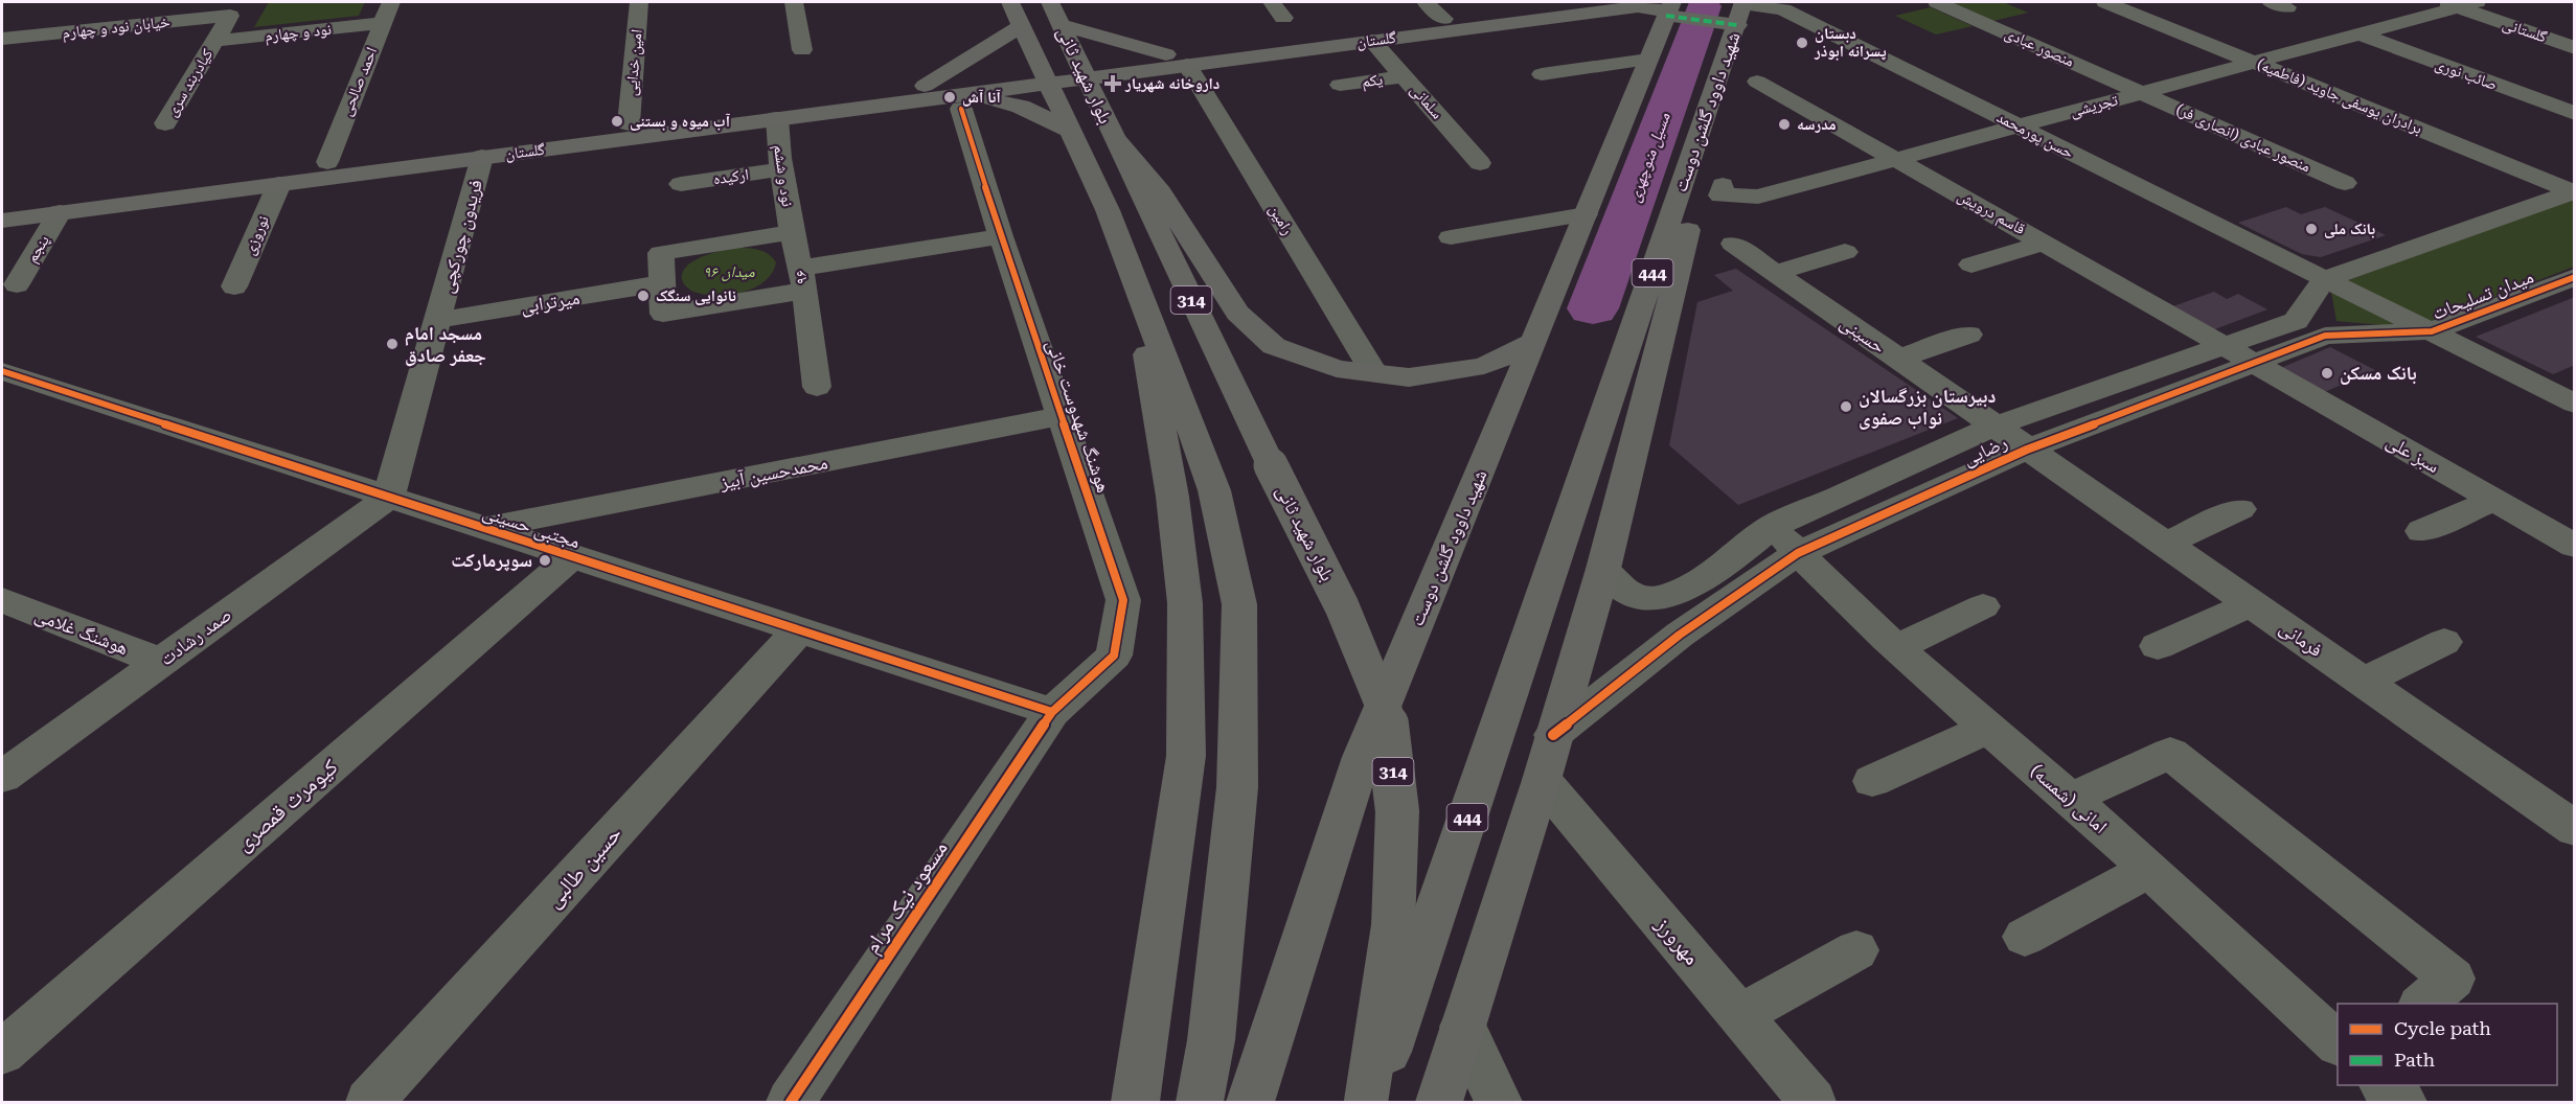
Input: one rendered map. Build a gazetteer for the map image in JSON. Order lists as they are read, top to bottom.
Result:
{
  "streets": {
    "main road": [
      "گلستان",
      "بلوار شهید ثانی",
      "شهید داوود گلشن دوست",
      "444",
      "314"
    ],
    "street": [
      "خیابان نود و چهارم",
      "گلستانی",
      "نود و چهارم",
      "منصور عبادی",
      "امین خدایی",
      "صائب نوری",
      "یکم",
      "احمد صالحی",
      "کیادربند سری",
      "برادران یوسفی جاوید (فاطمیه)",
      "سلمانی",
      "تجریشی",
      "حسن پورمحمد",
      "منصور عبادی (انصاری فر)",
      "نود و ششم",
      "ارکیده",
      "قاسم درویش",
      "رامین",
      "نوروزی",
      "فریدون چورکچی",
      "پنجم",
      "۹۶",
      "میدان تسلیحات",
      "میرترابی",
      "حسینی",
      "هوشنگ شهدوست خانی",
      "رضایی",
      "سبز علی",
      "محمدحسین آبیز",
      "مجتبی حسینی",
      "هوشنگ غلامی",
      "صمد رشادت",
      "فرمانی",
      "امانی (شمسه)",
      "کیومرث قمصری",
      "حسین طالبی",
      "مسعود نیک مرام",
      "مهرورز"
    ]
  },
  "crossings": [
    ["خیابان نود و چهارم", "کیادربند سری"],
    ["گلستانی", "تجریشی"],
    ["نود و چهارم", "احمد صالحی"],
    ["نود و چهارم", "کیادربند سری"],
    ["گلستان", "امین خدایی"],
    ["گلستان", "بلوار شهید ثانی"],
    ["گلستان", "احمد صالحی"],
    ["گلستان", "سلمانی"],
    ["گلستان", "شهید داوود گلشن دوست"],
    ["گلستان", "حسن پورمحمد"],
    ["گلستان", "نود و ششم"],
    ["گلستان", "رامین"],
    ["گلستان", "نوروزی"],
    ["گلستان", "فریدون چورکچی"],
    ["گلستان", "پنجم"],
    ["گلستان", "هوشنگ شهدوست خانی"],
    ["منصور عبادی", "تجریشی"],
    ["منصور عبادی", "منصور عبادی (انصاری فر)"],
    ["صائب نوری", "تجریشی"],
    ["بلوار شهید ثانی", "شهید داوود گلشن دوست"],
    ["یکم", "سلمانی"],
    ["برادران یوسفی جاوید (فاطمیه)", "تجریشی"],
    ["تجریشی", "حسن پورمحمد"],
    ["تجریشی", "منصور عبادی (انصاری فر)"],
    ["تجریشی", "قاسم درویش"],
    ["شهید داوود گلشن دوست", "حسن پورمحمد"],
    ["حسن پورمحمد", "میدان تسلیحات"],
    ["حسن پورمحمد", "رضایی"],
    ["نود و ششم", "ارکیده"],
    ["نود و ششم", "۹۶"],
    ["قاسم درویش", "رضایی"],
    ["قاسم درویش", "سبز علی"],
    ["فریدون چورکچی", "میرترابی"],
    ["فریدون چورکچی", "مجتبی حسینی"],
    ["فریدون چورکچی", "صمد رشادت"],
    ["۹۶", "میرترابی"],
    ["میدان تسلیحات", "رضایی"],
    ["حسینی", "رضایی"],
    ["حسینی", "فرمانی"],
    ["هوشنگ شهدوست خانی", "محمدحسین آبیز"],
    ["هوشنگ شهدوست خانی", "مجتبی حسینی"],
    ["هوشنگ شهدوست خانی", "مسعود نیک مرام"],
    ["رضایی", "سبز علی"],
    ["رضایی", "فرمانی"],
    ["رضایی", "امانی (شمسه)"],
    ["محمدحسین آبیز", "مجتبی حسینی"],
    ["مجتبی حسینی", "صمد رشادت"],
    ["مجتبی حسینی", "کیومرث قمصری"],
    ["مجتبی حسینی", "حسین طالبی"],
    ["مجتبی حسینی", "مسعود نیک مرام"],
    ["هوشنگ غلامی", "صمد رشادت"]
  ],
  "water": ["مسیل منوچهری"],
  "parks": ["میدان ۹۶"],
  "places": {
    "other": [
      "دبستان پسرانه ابوذر",
      "آنا آش",
      "آب میوه و بستنی",
      "مدرسه",
      "بانک ملی",
      "نانوایی سنگک",
      "مسجد امام جعفر صادق",
      "بانک مسکن",
      "دبیرستان بزرگسالان نواب صفوی",
      "سوپرمارکت"
    ],
    "health": ["داروخانه شهریار"]
  },
  "legend": ["Cycle path", "Path"]
}
